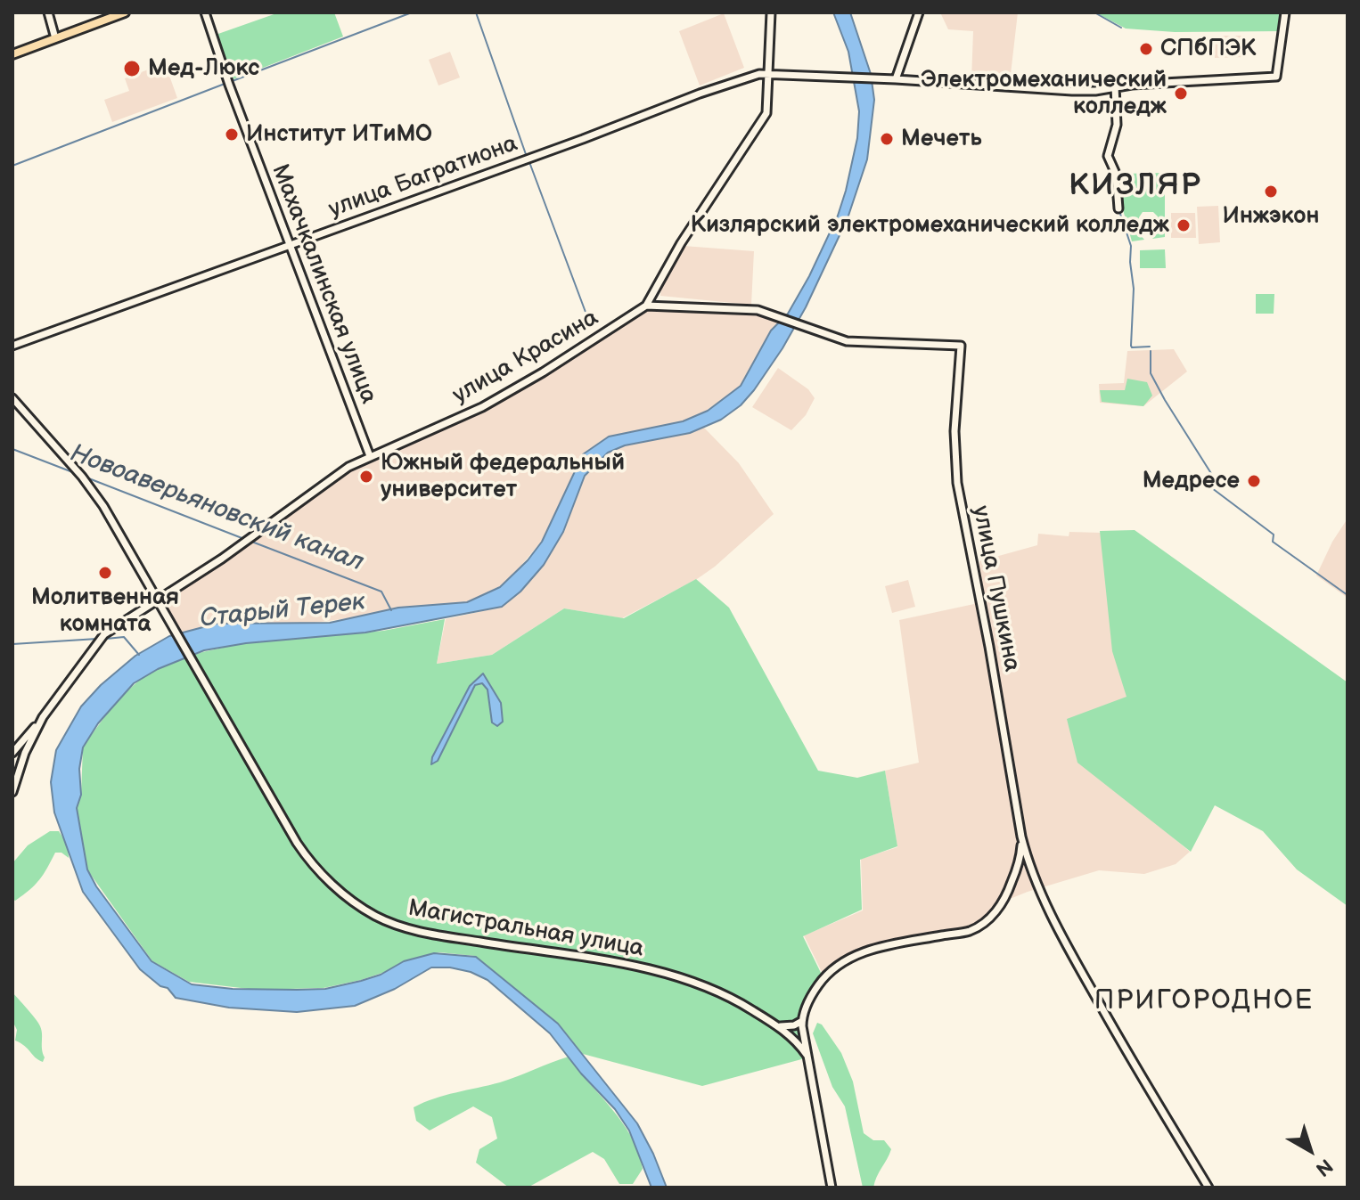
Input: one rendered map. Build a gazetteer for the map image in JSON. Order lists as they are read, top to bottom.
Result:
{
  "streets": {
    "street": [
      "улица Багратиона",
      "Махачкалинская улица",
      "улица Красина",
      "улица Пушкина",
      "Магистральная улица"
    ]
  },
  "crossings": [
    ["улица Багратиона", "Махачкалинская улица"],
    ["улица Багратиона", "улица Красина"],
    ["Махачкалинская улица", "улица Красина"],
    ["улица Красина", "улица Пушкина"],
    ["улица Красина", "Магистральная улица"]
  ],
  "districts": ["КИЗЛЯР", "ПРИГОРОДНОЕ"],
  "water": ["Новоаверьяновский канал", "Старый Терек"],
  "places": [
    "СПбПЭК",
    "Мед-Люкс",
    "Электромеханический колледж",
    "Институт ИТиМО",
    "Мечеть",
    "Инжэкон",
    "Кизлярский электромеханический колледж",
    "Южный федеральный университет",
    "Медресе",
    "Молитвенная комната"
  ],
  "north": "bottom right"
}
